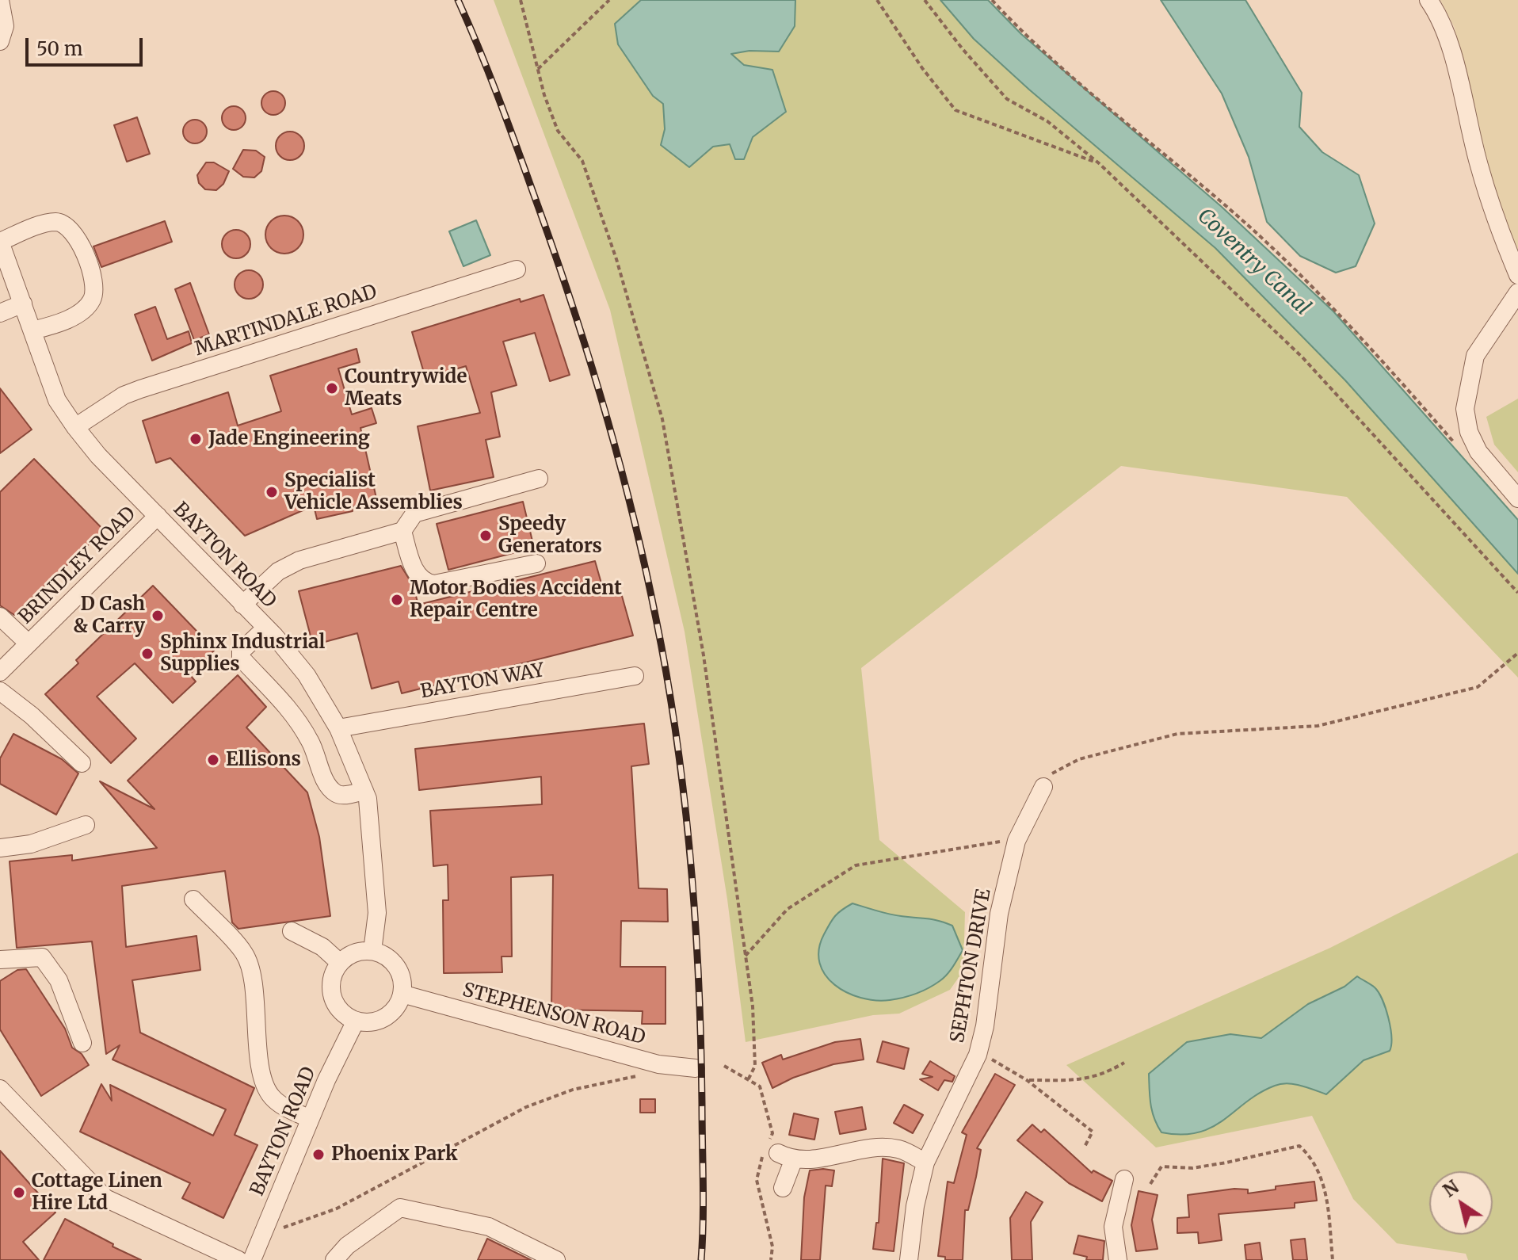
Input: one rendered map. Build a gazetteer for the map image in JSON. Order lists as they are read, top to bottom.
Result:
{
  "streets": {
    "street": [
      "MARTINDALE ROAD",
      "BAYTON ROAD",
      "BRINDLEY ROAD",
      "BAYTON WAY",
      "SEPHTON DRIVE",
      "STEPHENSON ROAD"
    ]
  },
  "crossings": [
    ["MARTINDALE ROAD", "BAYTON ROAD"],
    ["BAYTON ROAD", "BRINDLEY ROAD"],
    ["BAYTON ROAD", "BAYTON WAY"],
    ["BAYTON ROAD", "STEPHENSON ROAD"]
  ],
  "water": ["Coventry Canal"],
  "places": [
    "Countrywide Meats",
    "Jade Engineering",
    "Specialist Vehicle Assemblies",
    "Speedy Generators",
    "Motor Bodies Accident Repair Centre",
    "D Cash & Carry",
    "Sphinx Industrial Supplies",
    "Ellisons",
    "Phoenix Park",
    "Cottage Linen Hire Ltd"
  ],
  "scale_bar": "50 m",
  "north": "top left"
}
